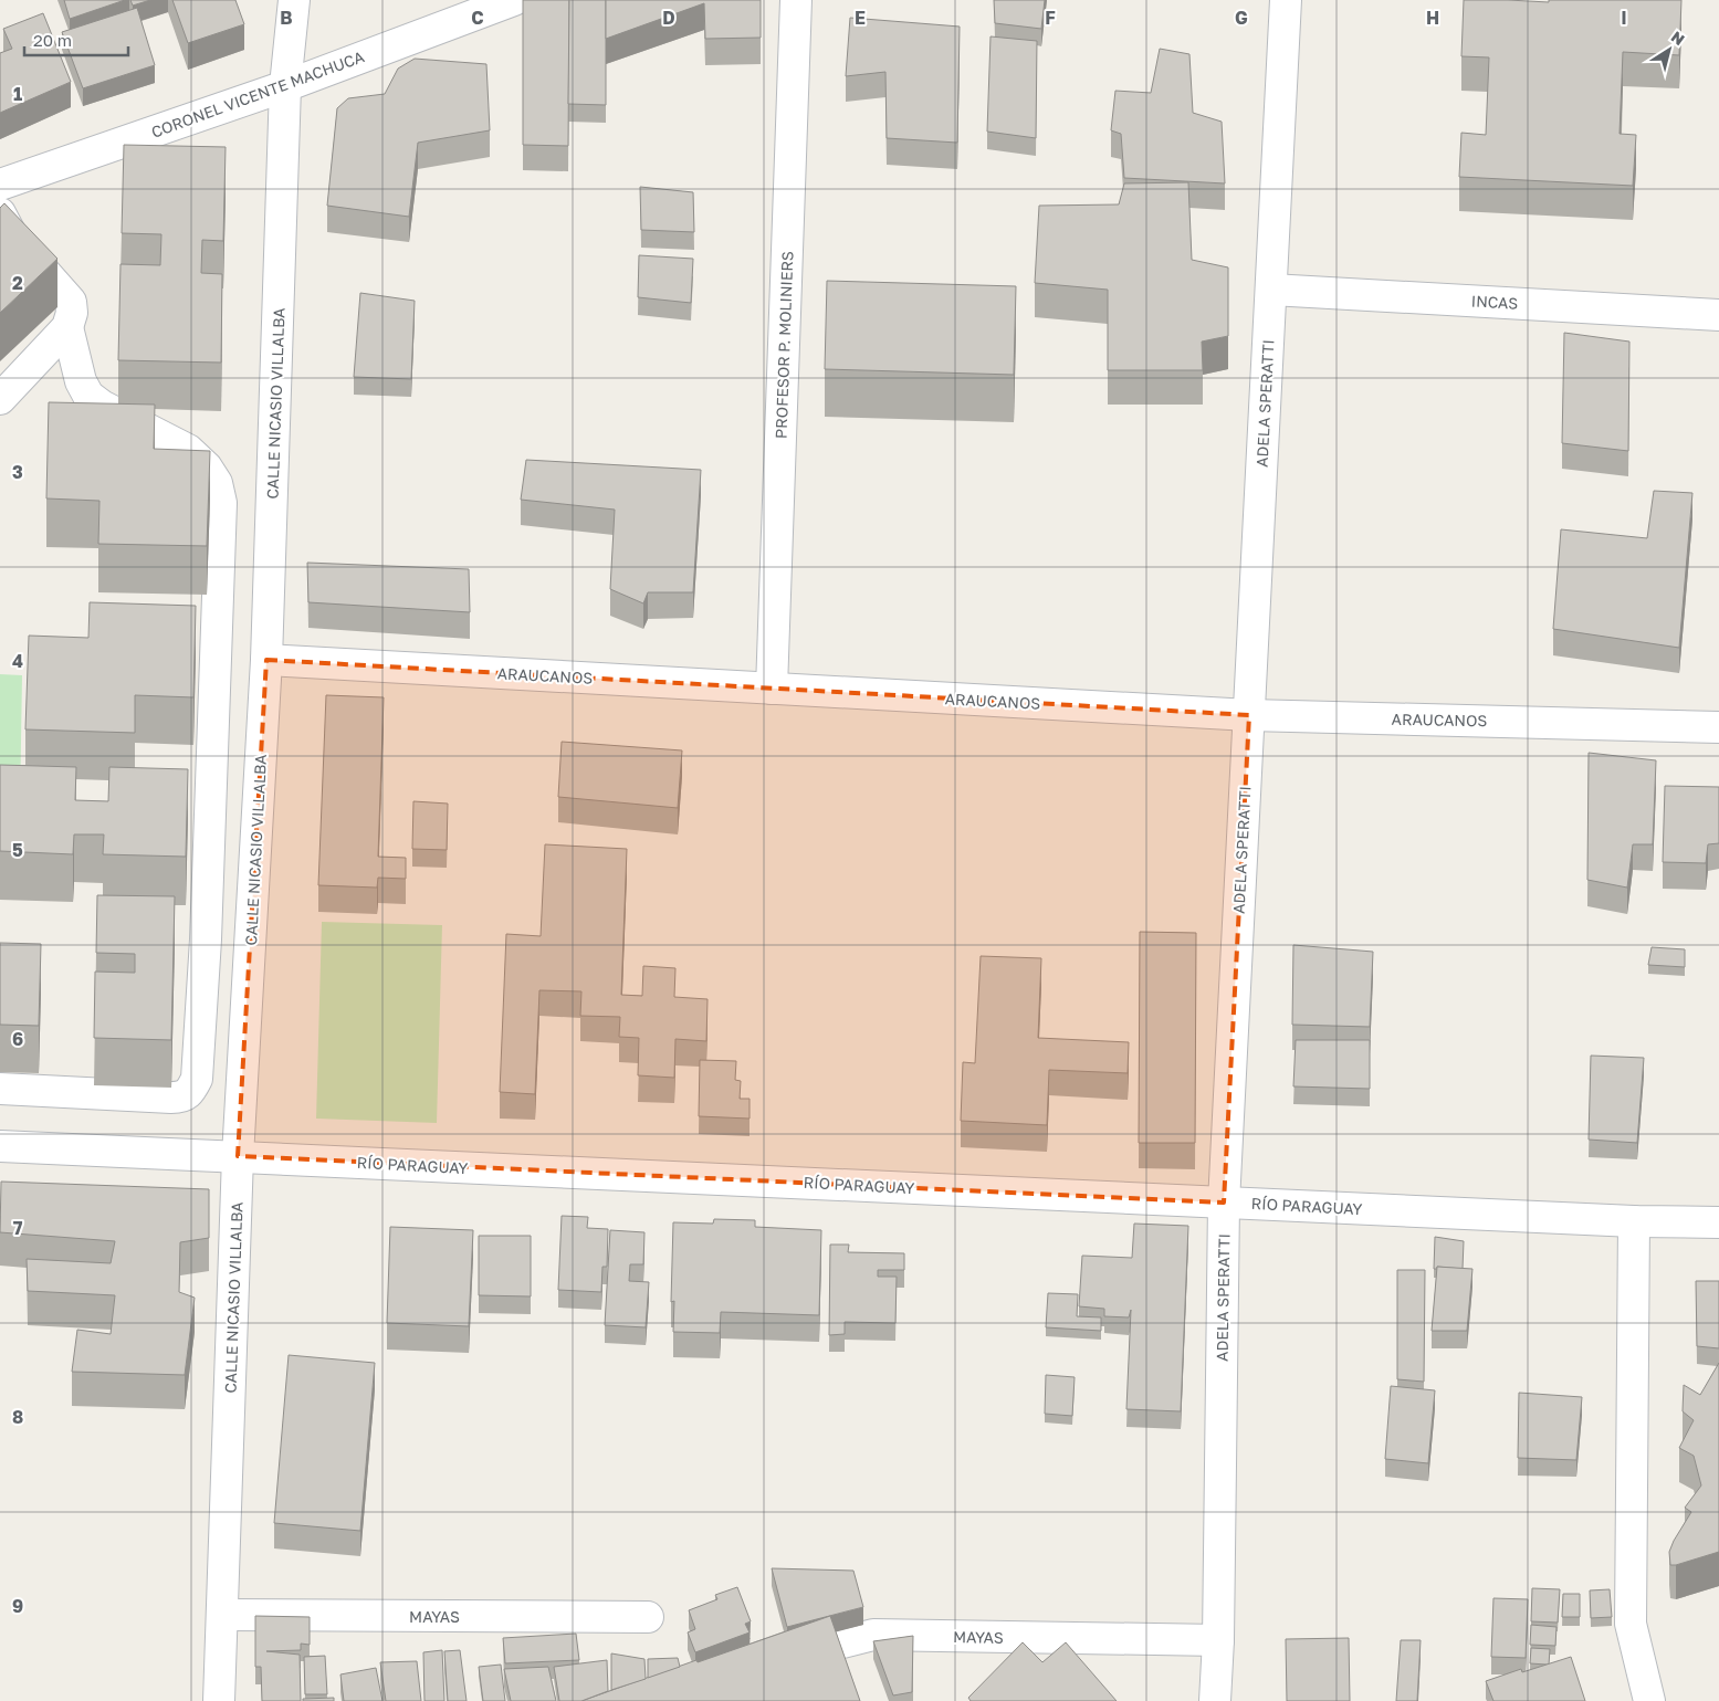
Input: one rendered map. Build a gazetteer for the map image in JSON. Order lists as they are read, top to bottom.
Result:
{
  "streets": {
    "street": [
      "CORONEL VICENTE MACHUCA",
      "INCAS",
      "PROFESOR P. MOLINIERS",
      "CALLE NICASIO VILLALBA",
      "ADELA SPERATTI",
      "ARAUCANOS",
      "RÍO PARAGUAY",
      "MAYAS"
    ]
  },
  "crossings": [
    ["CORONEL VICENTE MACHUCA", "CALLE NICASIO VILLALBA"],
    ["INCAS", "ADELA SPERATTI"],
    ["PROFESOR P. MOLINIERS", "ARAUCANOS"],
    ["CALLE NICASIO VILLALBA", "ARAUCANOS"],
    ["CALLE NICASIO VILLALBA", "RÍO PARAGUAY"],
    ["CALLE NICASIO VILLALBA", "MAYAS"],
    ["ADELA SPERATTI", "ARAUCANOS"],
    ["ADELA SPERATTI", "RÍO PARAGUAY"],
    ["ADELA SPERATTI", "MAYAS"]
  ],
  "scale_bar": "20 m",
  "north": "top right",
  "grid": {
    "columns": [
      "B",
      "C",
      "D",
      "E",
      "F",
      "G",
      "H",
      "I"
    ],
    "rows": [
      "1",
      "2",
      "3",
      "4",
      "5",
      "6",
      "7",
      "8",
      "9"
    ]
  }
}
